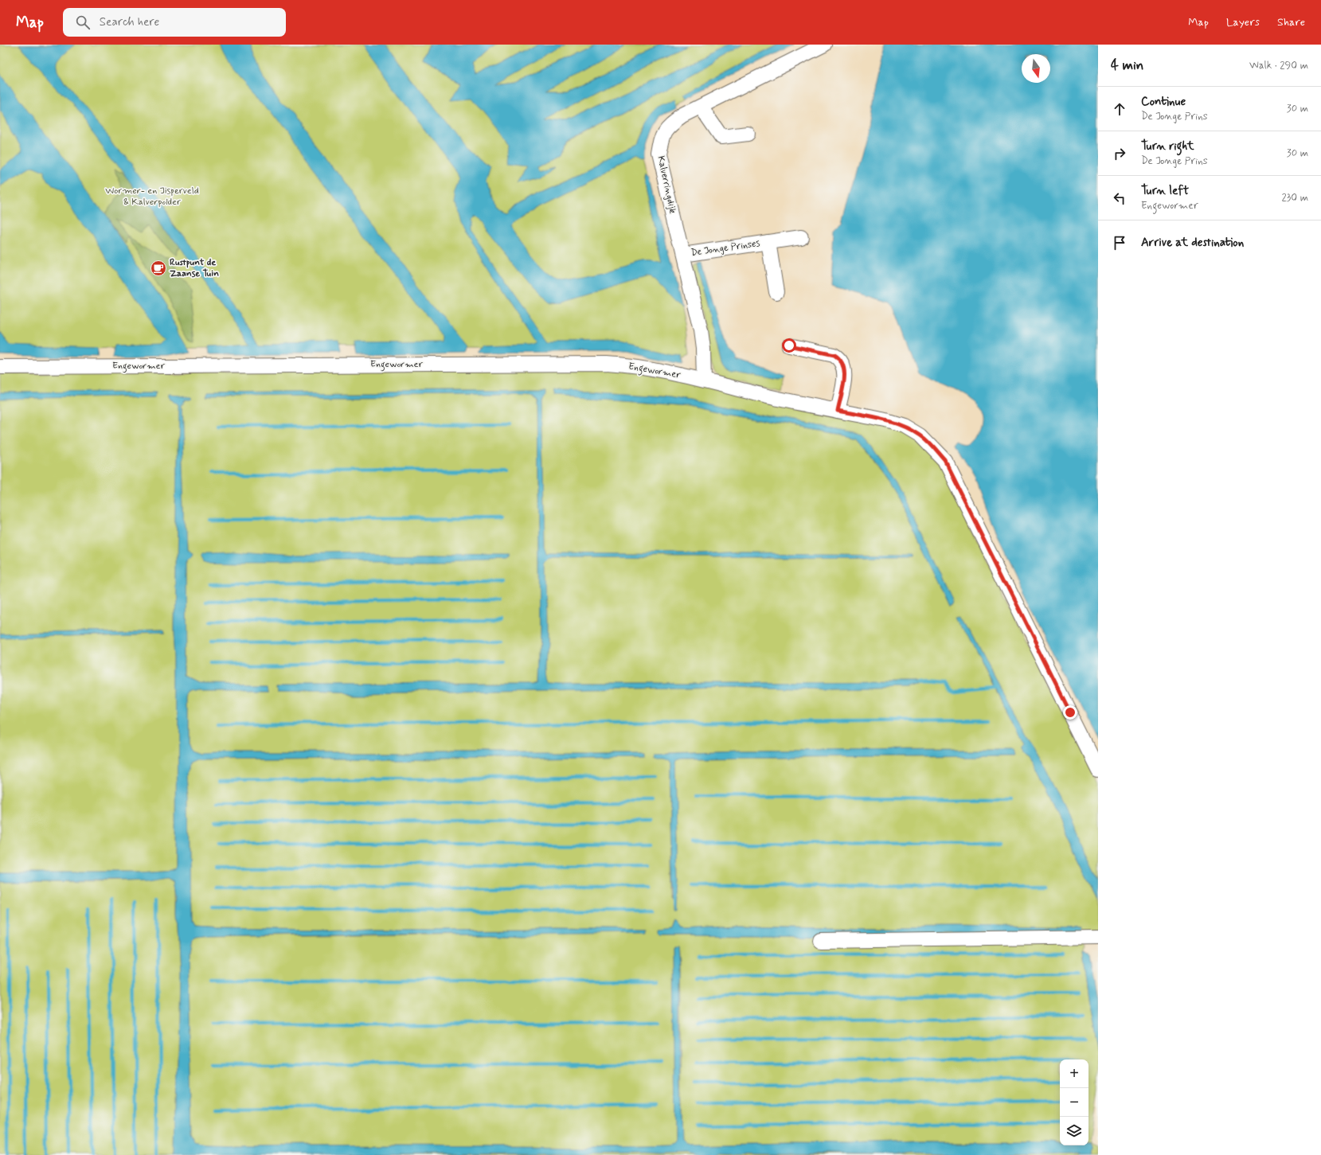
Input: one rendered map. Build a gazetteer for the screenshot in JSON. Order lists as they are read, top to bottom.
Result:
{
  "streets": {
    "street": ["Kalverringdijk", "De Jonge Prinses", "Engewormer"]
  },
  "crossings": [
    ["Kalverringdijk", "De Jonge Prinses"],
    ["Kalverringdijk", "Engewormer"]
  ],
  "parks": ["Wormer- en Jisperveld & Kalverpolder"],
  "places": {
    "cafe": ["Rustpunt de Zaanse Tuin"]
  },
  "north": "bottom",
  "page": {
    "header": "Map",
    "search": "Search here",
    "nav": ["Map", "Layers", "Share"],
    "heading": ["4 min", "Walk · 290 m"],
    "list": [
      ["Continue", "De Jonge Prins", "30 m"],
      ["Turn right", "De Jonge Prins", "30 m"],
      ["Turn left", "Engewormer", "230 m"],
      "Arrive at destination"
    ],
    "map_buttons": ["+", "−"]
  }
}
